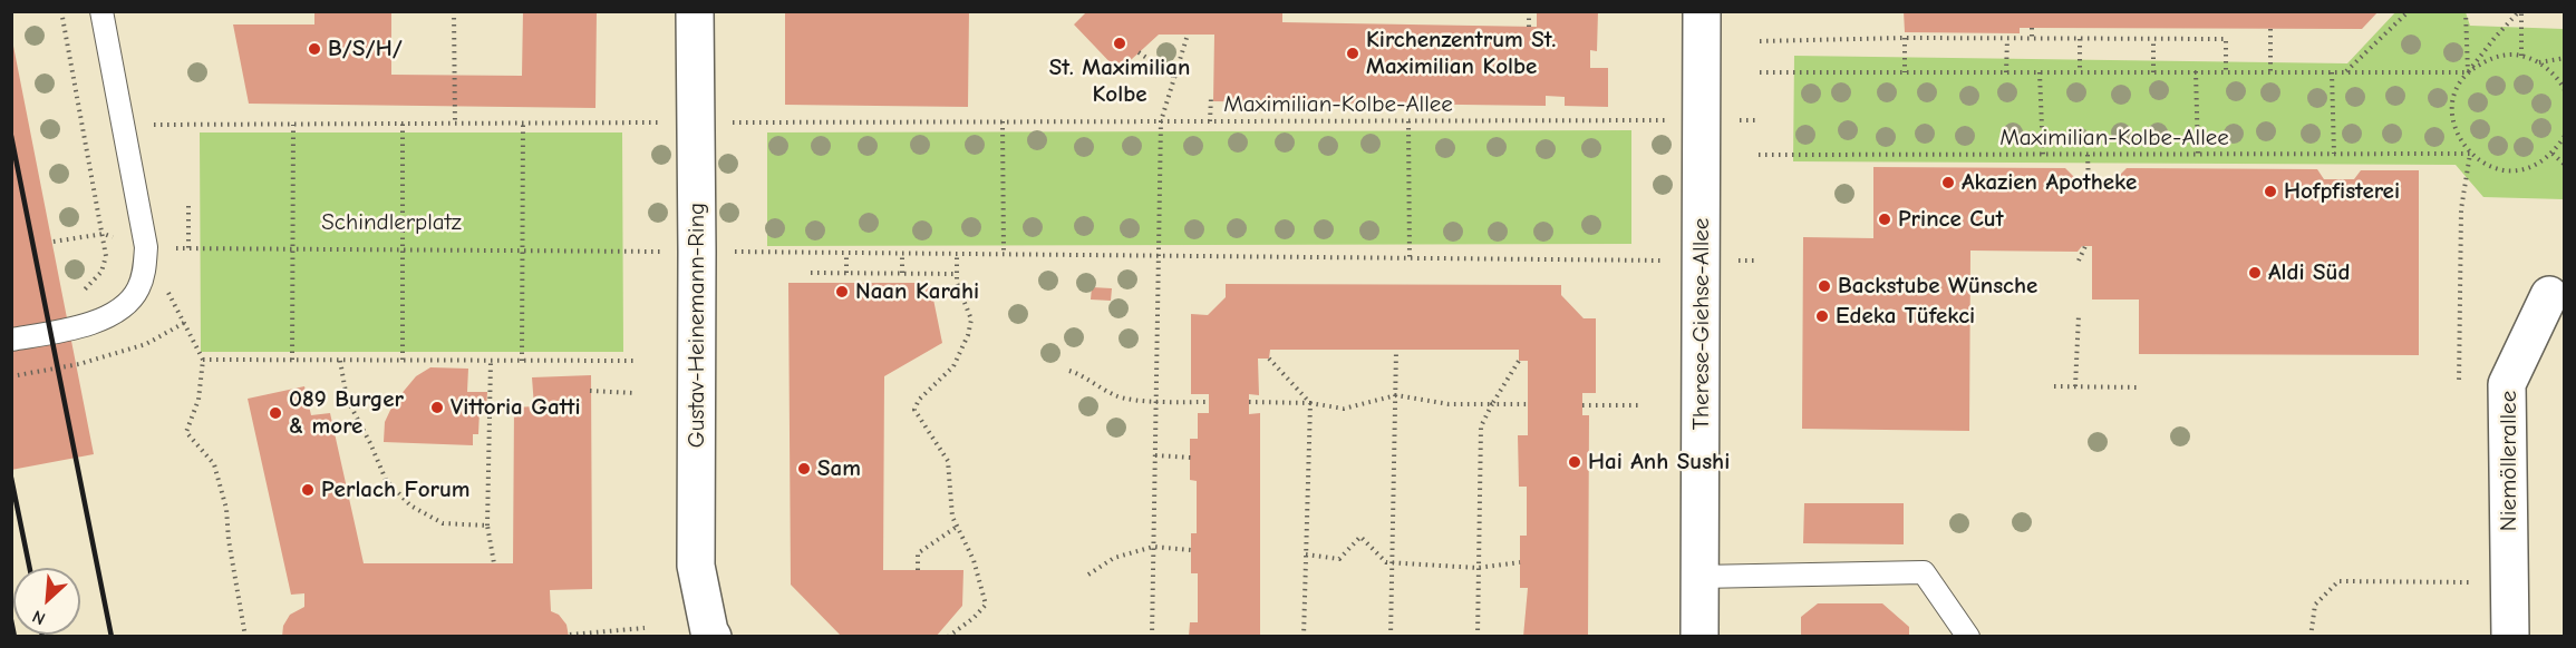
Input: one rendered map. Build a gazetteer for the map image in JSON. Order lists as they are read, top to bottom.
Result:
{
  "streets": {
    "street": ["Therese-Giehse-Allee", "Gustav-Heinemann-Ring", "Niemöllerallee"],
    "path": ["Maximilian-Kolbe-Allee", "Schindlerplatz"]
  },
  "crossings": [
    ["Maximilian-Kolbe-Allee", "Therese-Giehse-Allee"],
    ["Maximilian-Kolbe-Allee", "Gustav-Heinemann-Ring"]
  ],
  "places": [
    "St. Maximilian Kolbe",
    "B/S/H/",
    "Kirchenzentrum St. Maximilian Kolbe",
    "Akazien Apotheke",
    "Hofpfisterei",
    "Prince Cut",
    "Aldi Süd",
    "Backstube Wünsche",
    "Naan Karahi",
    "Edeka Tüfekci",
    "Vittoria Gatti",
    "089 Burger & more",
    "Hai Anh Sushi",
    "Sam",
    "Perlach Forum"
  ],
  "north": "bottom left"
}
